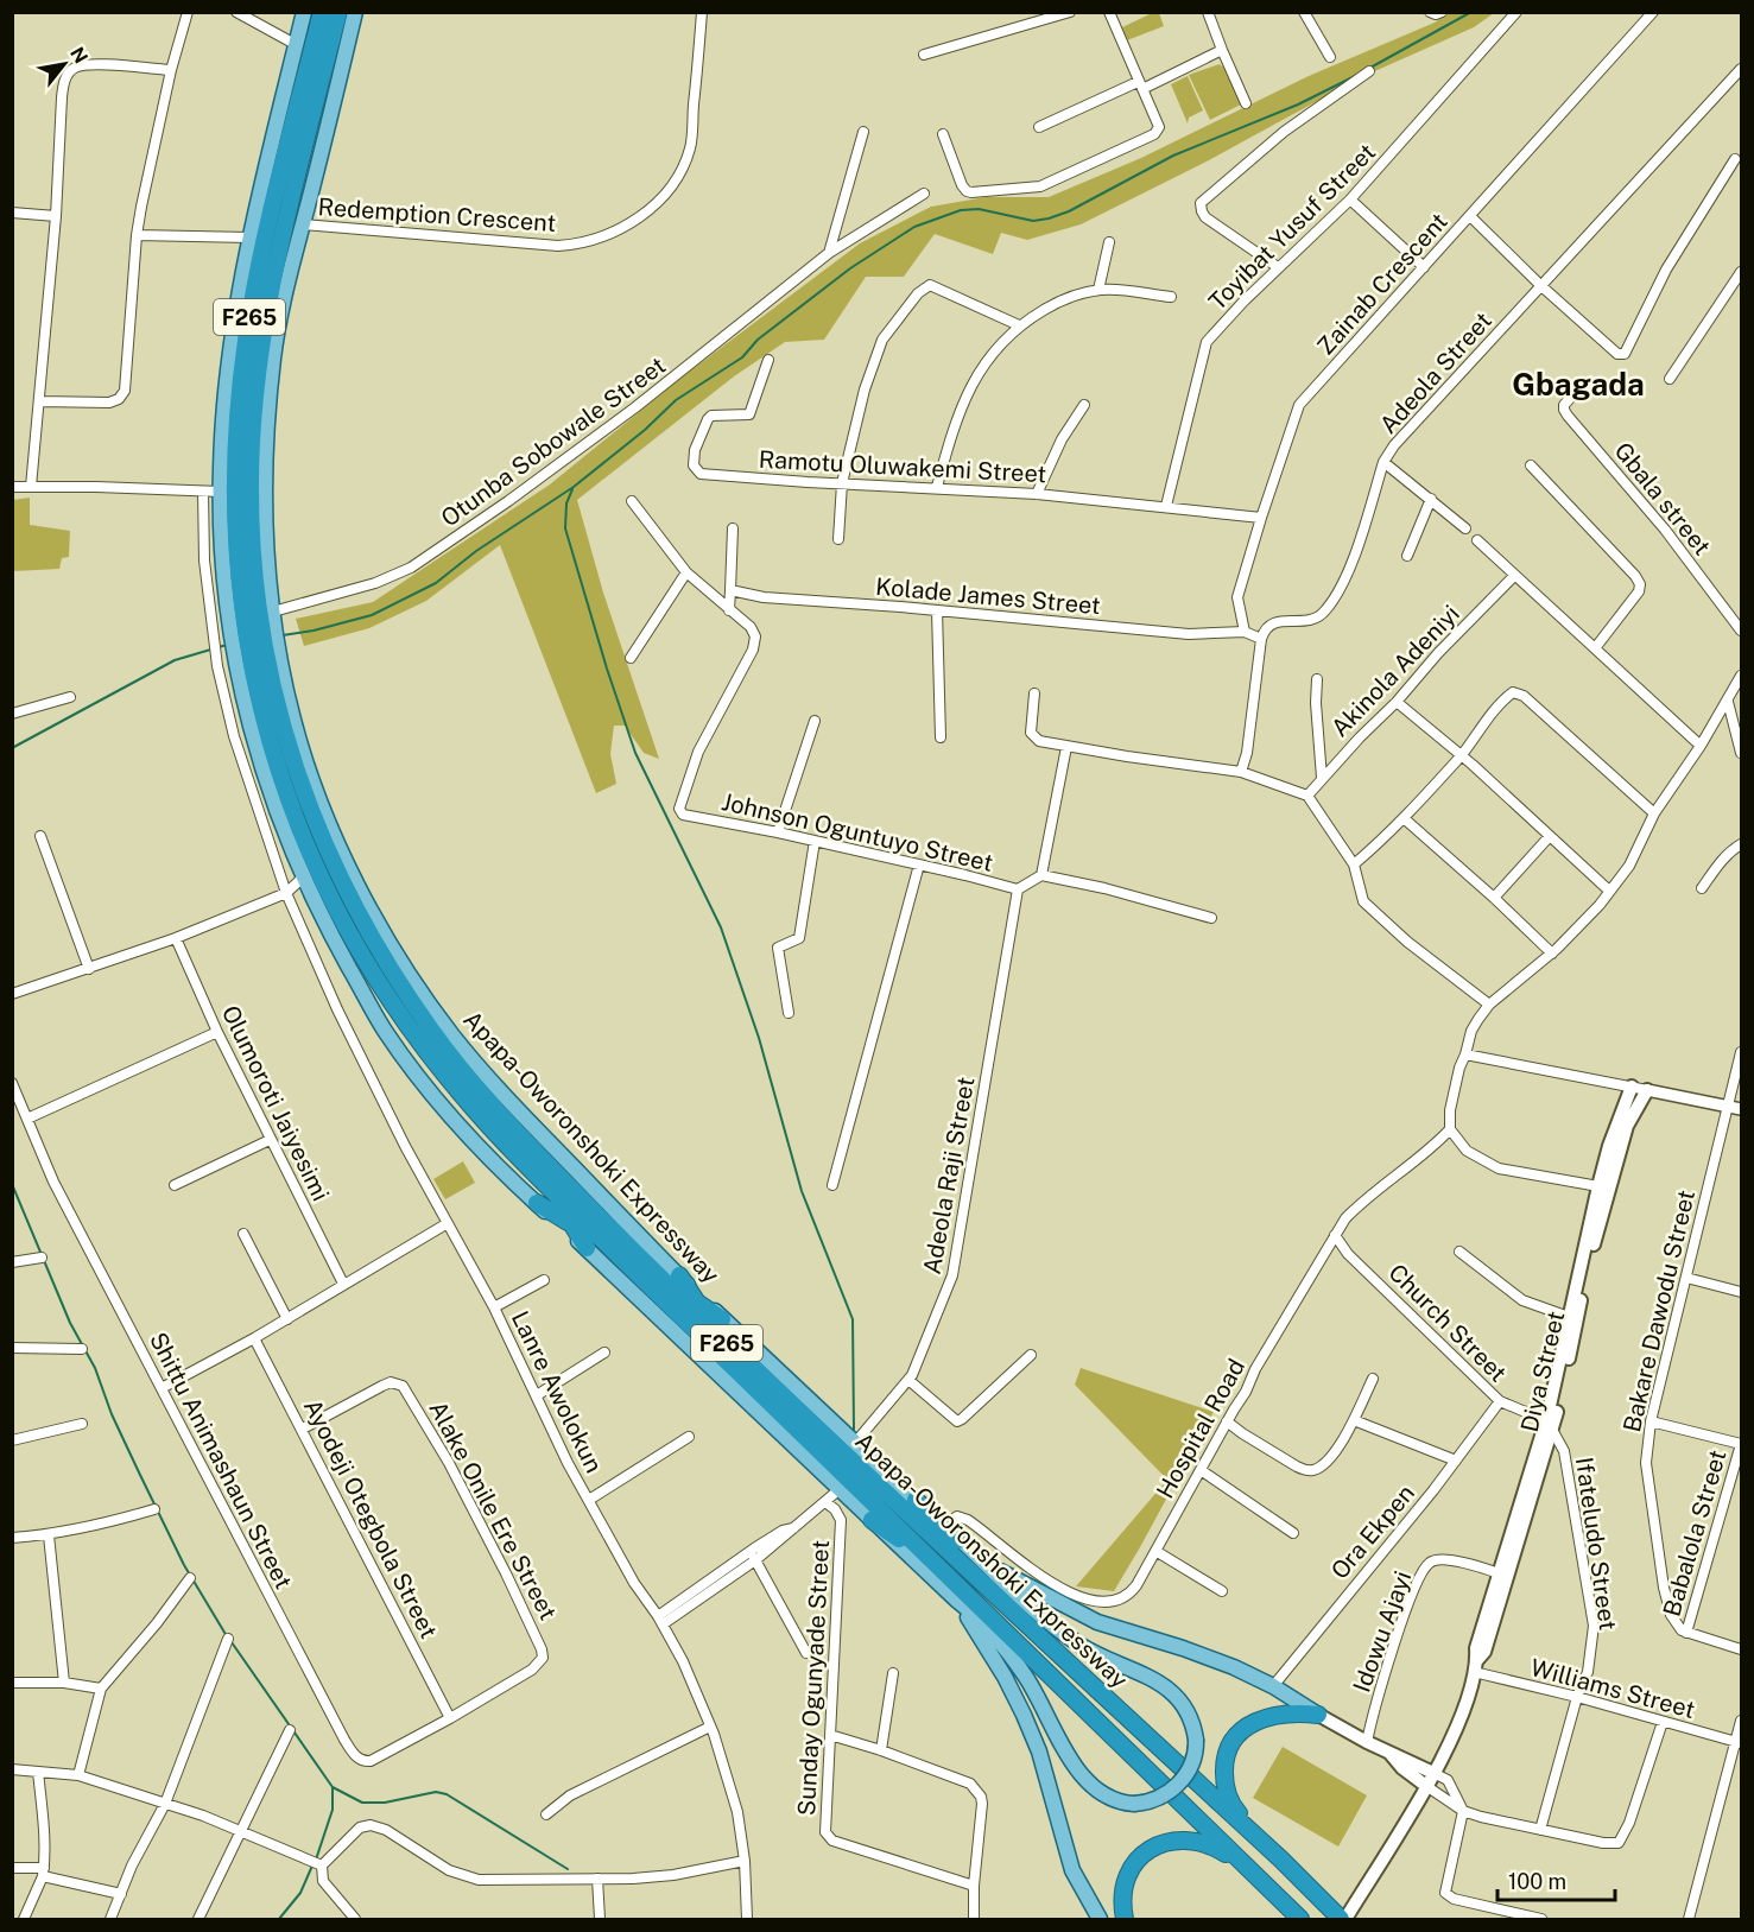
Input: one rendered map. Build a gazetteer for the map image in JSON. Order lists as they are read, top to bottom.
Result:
{
  "streets": {
    "highway": ["F265", "Apapa-Oworonshoki Expressway"],
    "main road": ["Diya Street"],
    "street": [
      "Redemption Crescent",
      "Toyibat Yusuf Street",
      "Zainab Crescent",
      "Adeola Street",
      "Otunba Sobowale Street",
      "Ramotu Oluwakemi Street",
      "Gbala street",
      "Kolade James Street",
      "Akinola Adeniyi",
      "Johnson Oguntuyo Street",
      "Olumoroti Jaiyesimi",
      "Adeola Raji Street",
      "Bakare Dawodu Street",
      "Church Street",
      "Lanre Awolokun",
      "Hospital Road",
      "Shittu Animashaun Street",
      "Alake Onile Ere Street",
      "Ayodeji Otegbola Street",
      "Ora Ekpen",
      "Babalola Street",
      "Ifateludo Street",
      "Idowu Ajayi",
      "Sunday Ogunyade Street",
      "Williams Street"
    ]
  },
  "crossings": [
    ["Redemption Crescent", "Apapa-Oworonshoki Expressway"],
    ["Toyibat Yusuf Street", "Ramotu Oluwakemi Street"],
    ["Zainab Crescent", "Ramotu Oluwakemi Street"],
    ["Zainab Crescent", "Kolade James Street"],
    ["F265", "Otunba Sobowale Street"],
    ["F265", "Apapa-Oworonshoki Expressway"],
    ["Adeola Street", "Kolade James Street"],
    ["Otunba Sobowale Street", "Apapa-Oworonshoki Expressway"],
    ["Johnson Oguntuyo Street", "Adeola Raji Street"],
    ["Apapa-Oworonshoki Expressway", "Adeola Raji Street"],
    ["Apapa-Oworonshoki Expressway", "Diya Street"],
    ["Bakare Dawodu Street", "Babalola Street"],
    ["Church Street", "Diya Street"],
    ["Church Street", "Hospital Road"],
    ["Church Street", "Ora Ekpen"],
    ["Diya Street", "Ifateludo Street"],
    ["Diya Street", "Idowu Ajayi"],
    ["Diya Street", "Williams Street"],
    ["Shittu Animashaun Street", "Alake Onile Ere Street"],
    ["Shittu Animashaun Street", "Ayodeji Otegbola Street"],
    ["Alake Onile Ere Street", "Ayodeji Otegbola Street"],
    ["Ifateludo Street", "Williams Street"]
  ],
  "districts": ["Gbagada"],
  "scale_bar": "100 m",
  "north": "top right"
}
